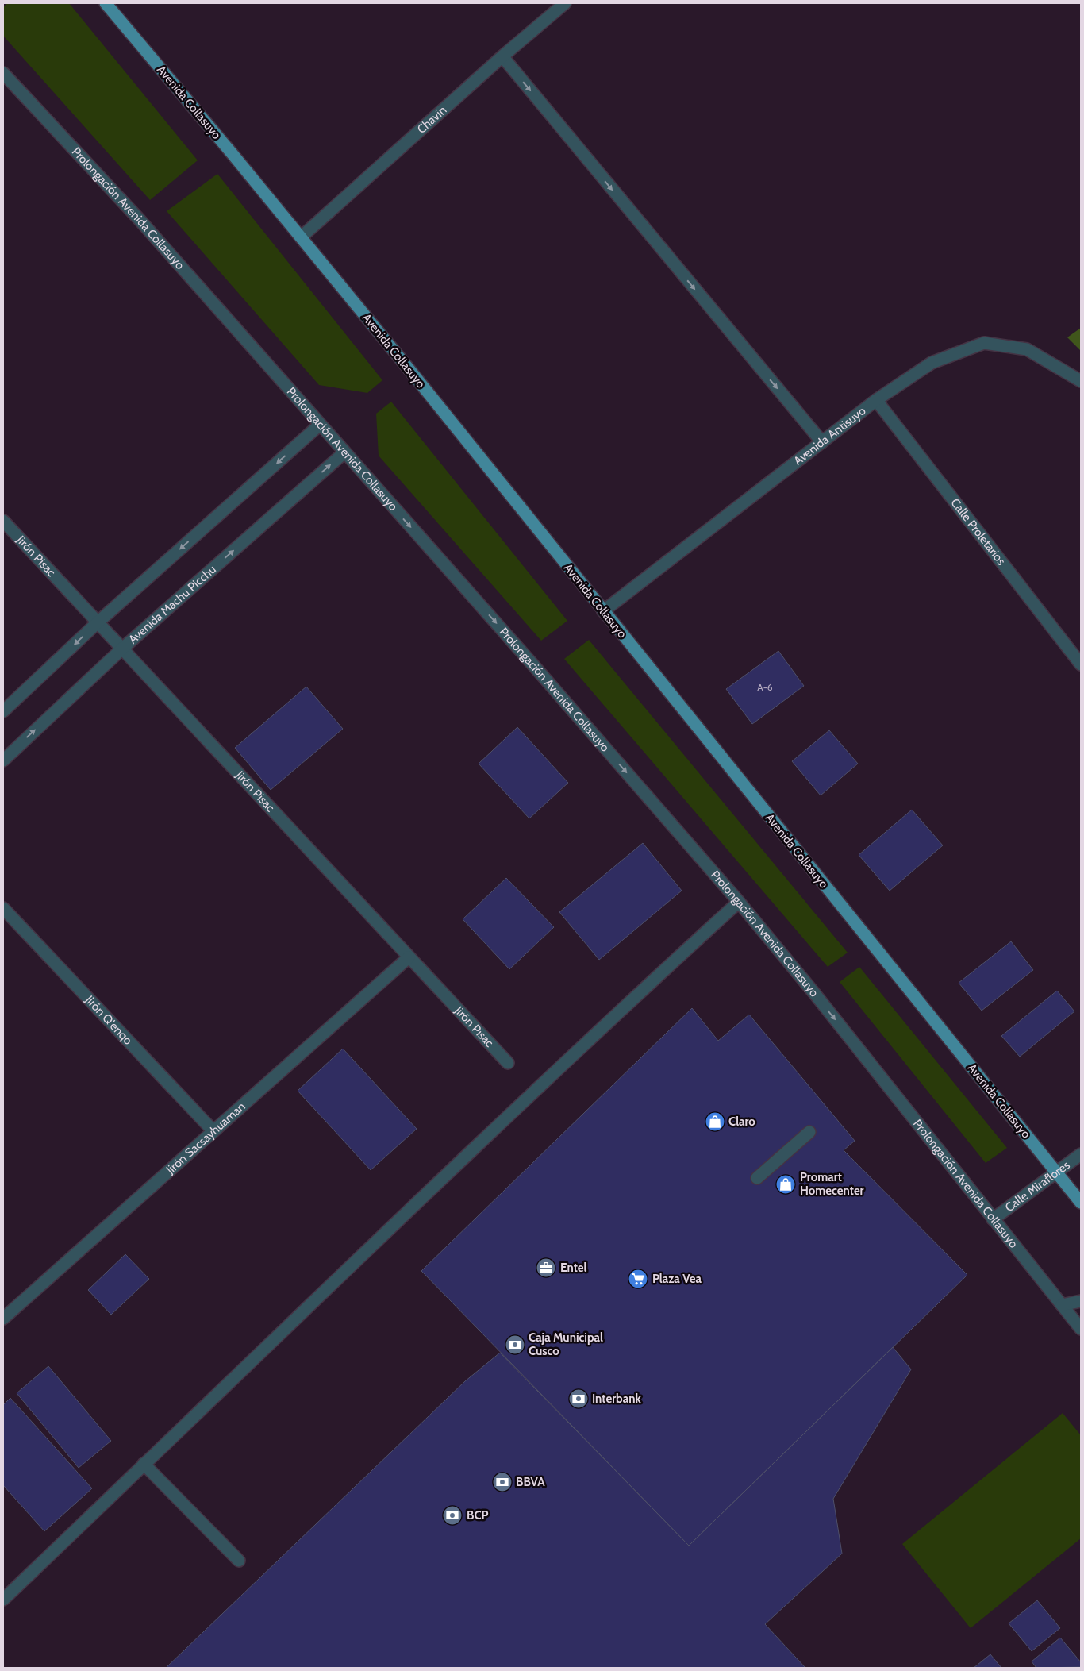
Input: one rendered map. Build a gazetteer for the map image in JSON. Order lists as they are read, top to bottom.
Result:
{
  "streets": {
    "main road": ["Avenida Collasuyo"],
    "street": [
      "Chavín",
      "Prolongación Avenida Collasuyo",
      "Avenida Antisuyo",
      "Calle Proletarios",
      "Jirón Pisac",
      "Avenida Machu Picchu",
      "Jirón Q'enqo",
      "Jirón Sacsayhuaman",
      "Calle Miraflores"
    ]
  },
  "crossings": [
    ["Avenida Collasuyo", "Chavín"],
    ["Avenida Collasuyo", "Avenida Antisuyo"],
    ["Avenida Collasuyo", "Calle Miraflores"],
    ["Prolongación Avenida Collasuyo", "Avenida Machu Picchu"],
    ["Prolongación Avenida Collasuyo", "Calle Miraflores"],
    ["Avenida Antisuyo", "Calle Proletarios"],
    ["Jirón Pisac", "Avenida Machu Picchu"],
    ["Jirón Pisac", "Jirón Sacsayhuaman"],
    ["Jirón Q'enqo", "Jirón Sacsayhuaman"]
  ],
  "one_way": ["Prolongación Avenida Collasuyo"],
  "places": {
    "shop": ["Claro", "Promart Homecenter"],
    "office": ["Entel"],
    "supermarket": ["Plaza Vea"],
    "bank": [
      "Caja Municipal Cusco",
      "Interbank",
      "BBVA",
      "BCP"
    ]
  },
  "house_numbers": ["A-6"]
}
